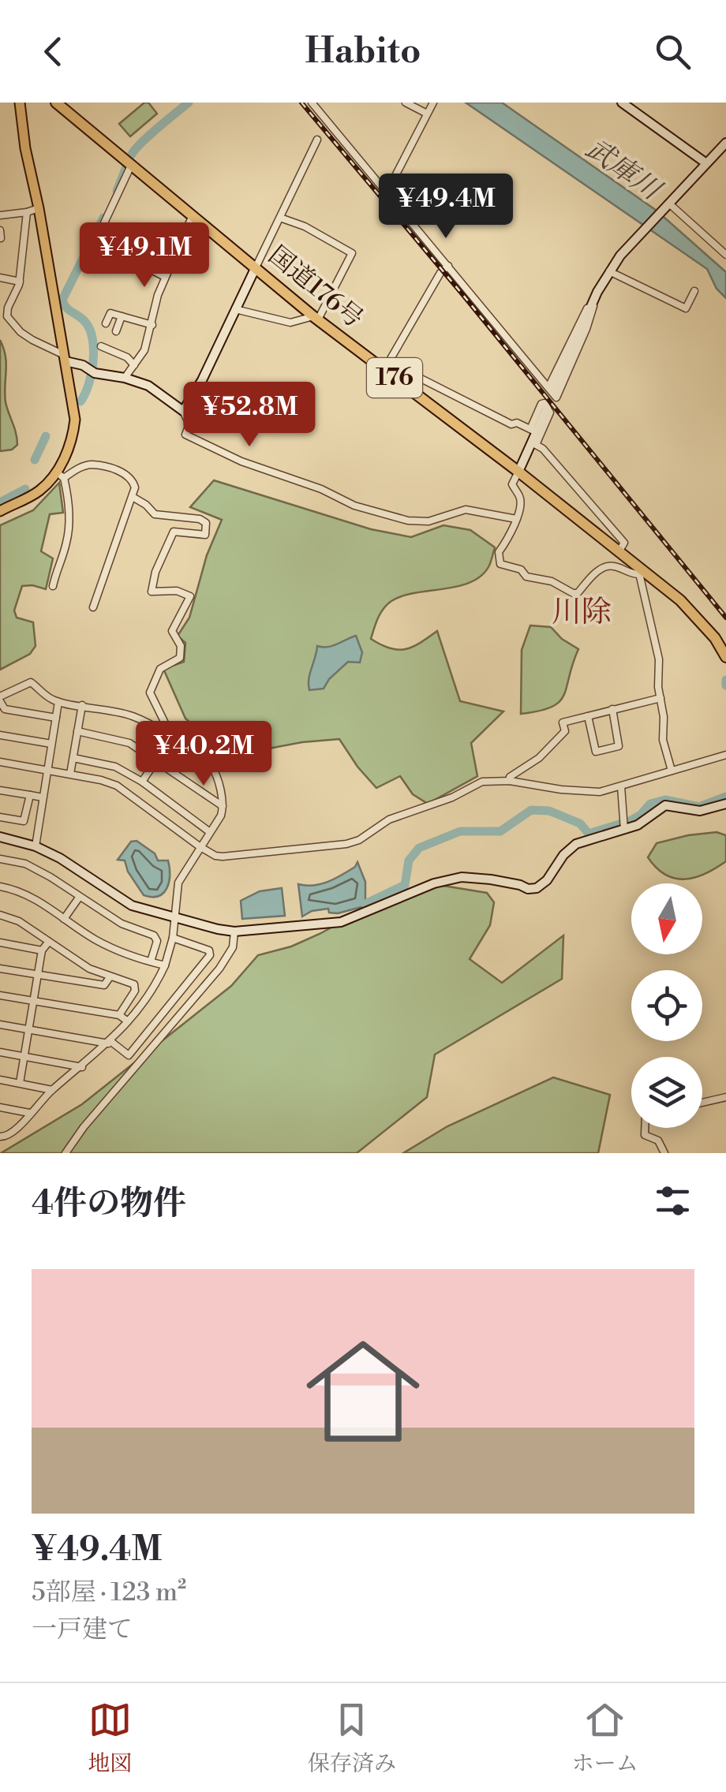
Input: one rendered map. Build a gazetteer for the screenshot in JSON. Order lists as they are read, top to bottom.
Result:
{
  "streets": {
    "highway": ["国道176号", "176"]
  },
  "districts": ["川除"],
  "water": ["武庫川"],
  "north": "bottom",
  "page": {
    "header": "Habito",
    "price": [
      "¥49.4M",
      "¥49.1M",
      "¥52.8M",
      "¥40.2M"
    ],
    "heading": "4件の物件",
    "list": [
      {
        "name": "¥49.4M",
        "note": "5部屋 · 123 m² · 一戸建て"
      }
    ],
    "tabs": ["地図", "保存済み", "ホーム"]
  }
}
